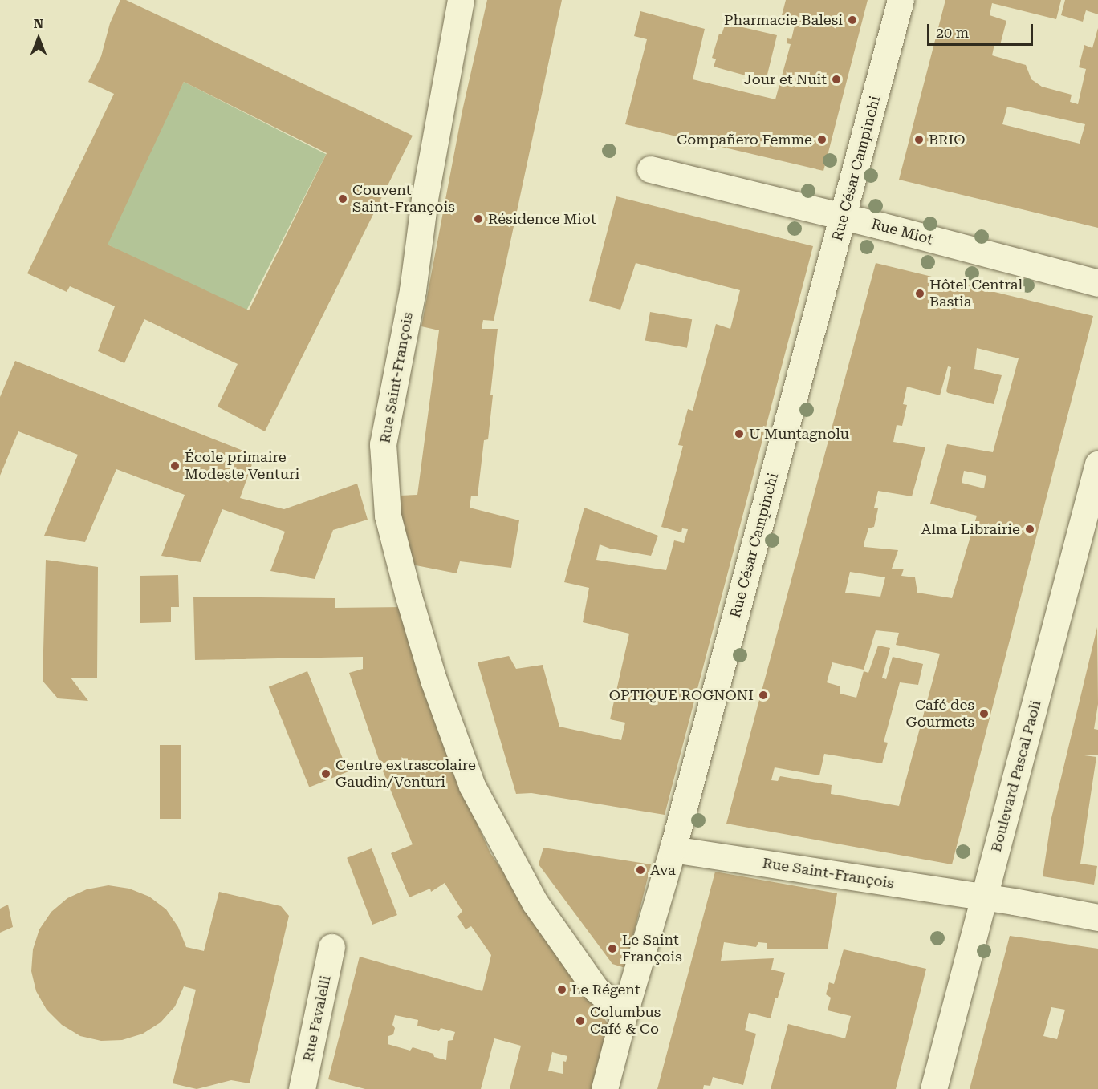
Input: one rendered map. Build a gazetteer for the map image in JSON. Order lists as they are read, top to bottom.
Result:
{
  "streets": {
    "street": [
      "Rue César Campinchi",
      "Rue Miot",
      "Rue Saint-François",
      "Boulevard Pascal Paoli",
      "Rue Favalelli"
    ]
  },
  "crossings": [
    ["Rue César Campinchi", "Rue Miot"],
    ["Rue César Campinchi", "Rue Saint-François"],
    ["Rue Saint-François", "Boulevard Pascal Paoli"]
  ],
  "places": [
    "Pharmacie Balesi",
    "Jour et Nuit",
    "Compañero Femme",
    "BRIO",
    "Couvent Saint-François",
    "Résidence Miot",
    "Hôtel Central Bastia",
    "U Muntagnolu",
    "École primaire Modeste Venturi",
    "Alma Librairie",
    "OPTIQUE ROGNONI",
    "Café des Gourmets",
    "Centre extrascolaire Gaudin/Venturi",
    "Ava",
    "Le Saint François",
    "Le Régent",
    "Columbus Café & Co"
  ],
  "scale_bar": "20 m",
  "north": "top"
}
